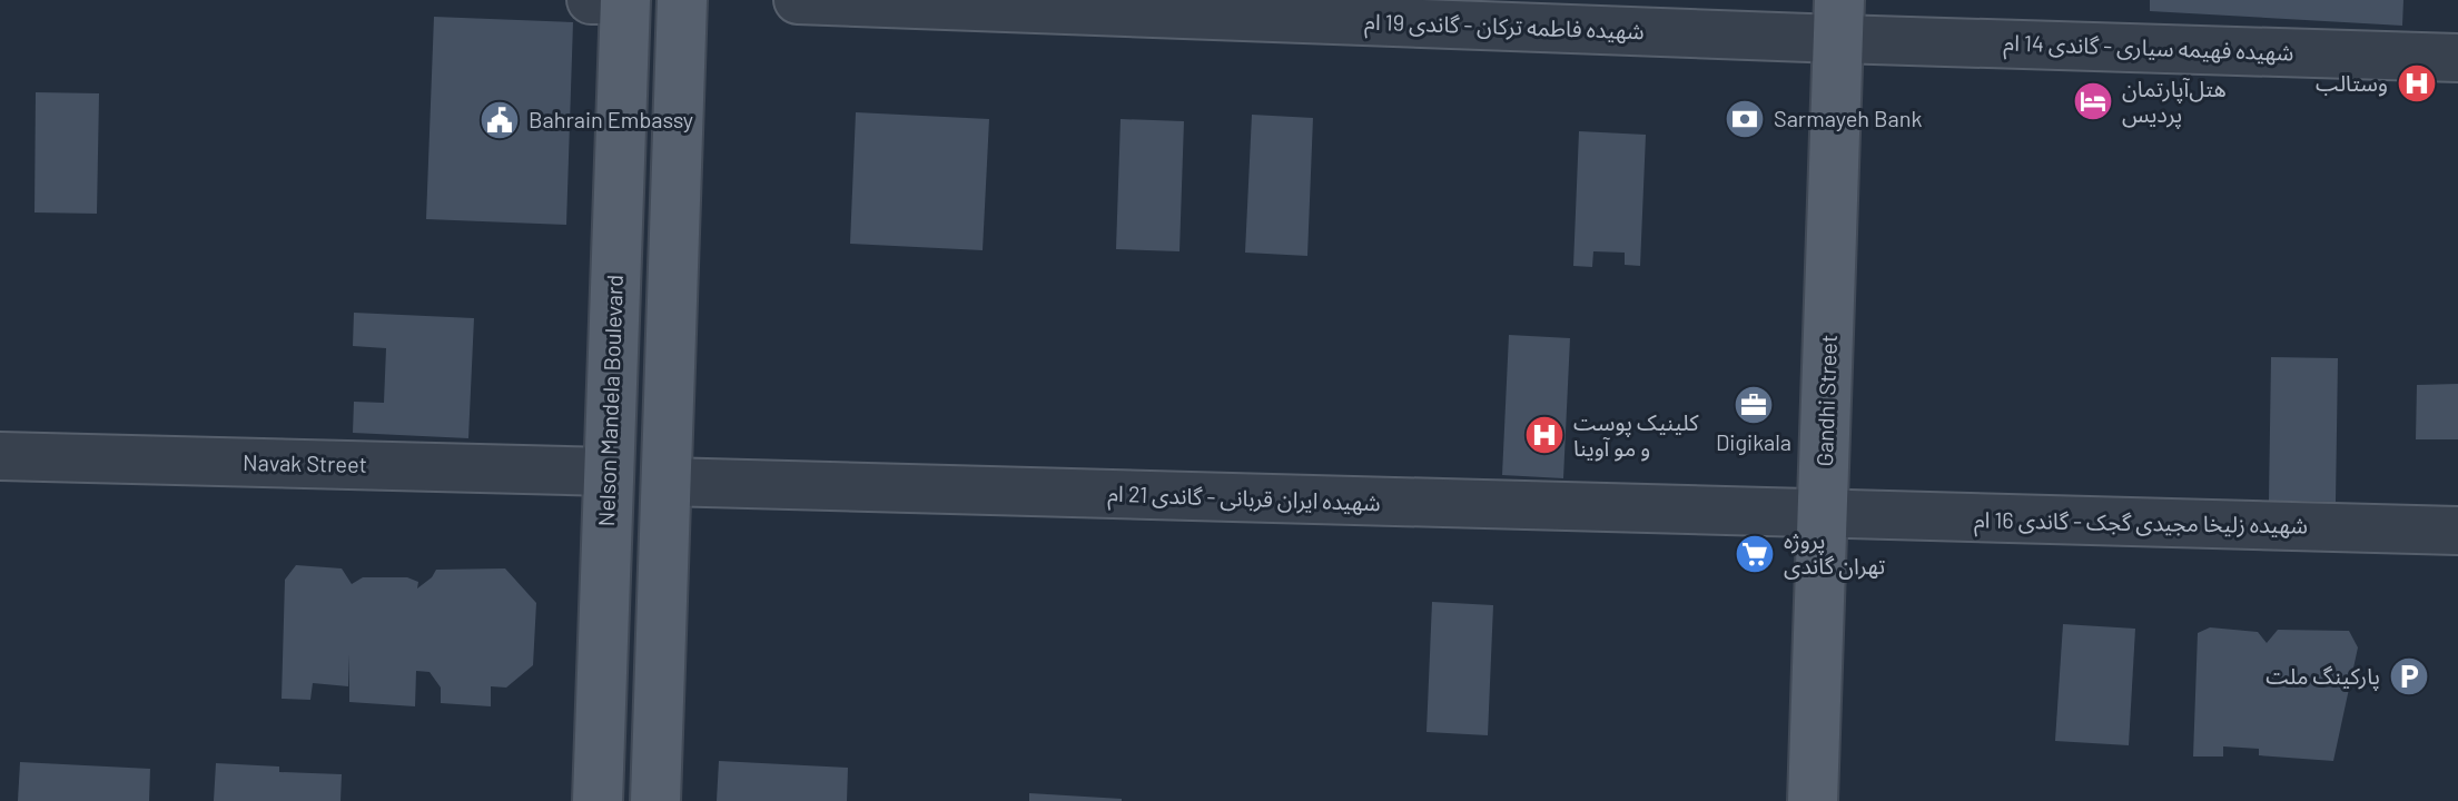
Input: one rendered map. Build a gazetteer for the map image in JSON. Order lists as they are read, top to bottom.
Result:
{
  "streets": {
    "main road": ["Nelson Mandela Boulevard", "Gandhi Street"],
    "street": [
      "شهیده فاطمه ترکان - گاندی 19 ام",
      "شهیده فهیمه سیاری - گاندی 14 ام",
      "Navak Street",
      "شهیده ایران قربانی - گاندی 21 ام",
      "شهیده زلیخا مجیدی گجک - گاندی 16 ام"
    ]
  },
  "crossings": [
    ["شهیده فاطمه ترکان - گاندی 19 ام", "شهیده فهیمه سیاری - گاندی 14 ام"],
    ["شهیده فاطمه ترکان - گاندی 19 ام", "Gandhi Street"],
    ["شهیده فهیمه سیاری - گاندی 14 ام", "Gandhi Street"],
    ["Nelson Mandela Boulevard", "Navak Street"],
    ["Gandhi Street", "شهیده ایران قربانی - گاندی 21 ام"],
    ["Gandhi Street", "شهیده زلیخا مجیدی گجک - گاندی 16 ام"],
    ["شهیده ایران قربانی - گاندی 21 ام", "شهیده زلیخا مجیدی گجک - گاندی 16 ام"]
  ],
  "places": {
    "hospital": ["وستالب", "کلینیک پوست و مو آوینا"],
    "hotel": ["هتل‌آپارتمان پردیس"],
    "bank": ["Sarmayeh Bank"],
    "public building": ["Bahrain Embassy"],
    "office": ["Digikala"],
    "supermarket": ["پروژه تهران گاندی"],
    "parking": ["پارکینگ ملت"]
  }
}
